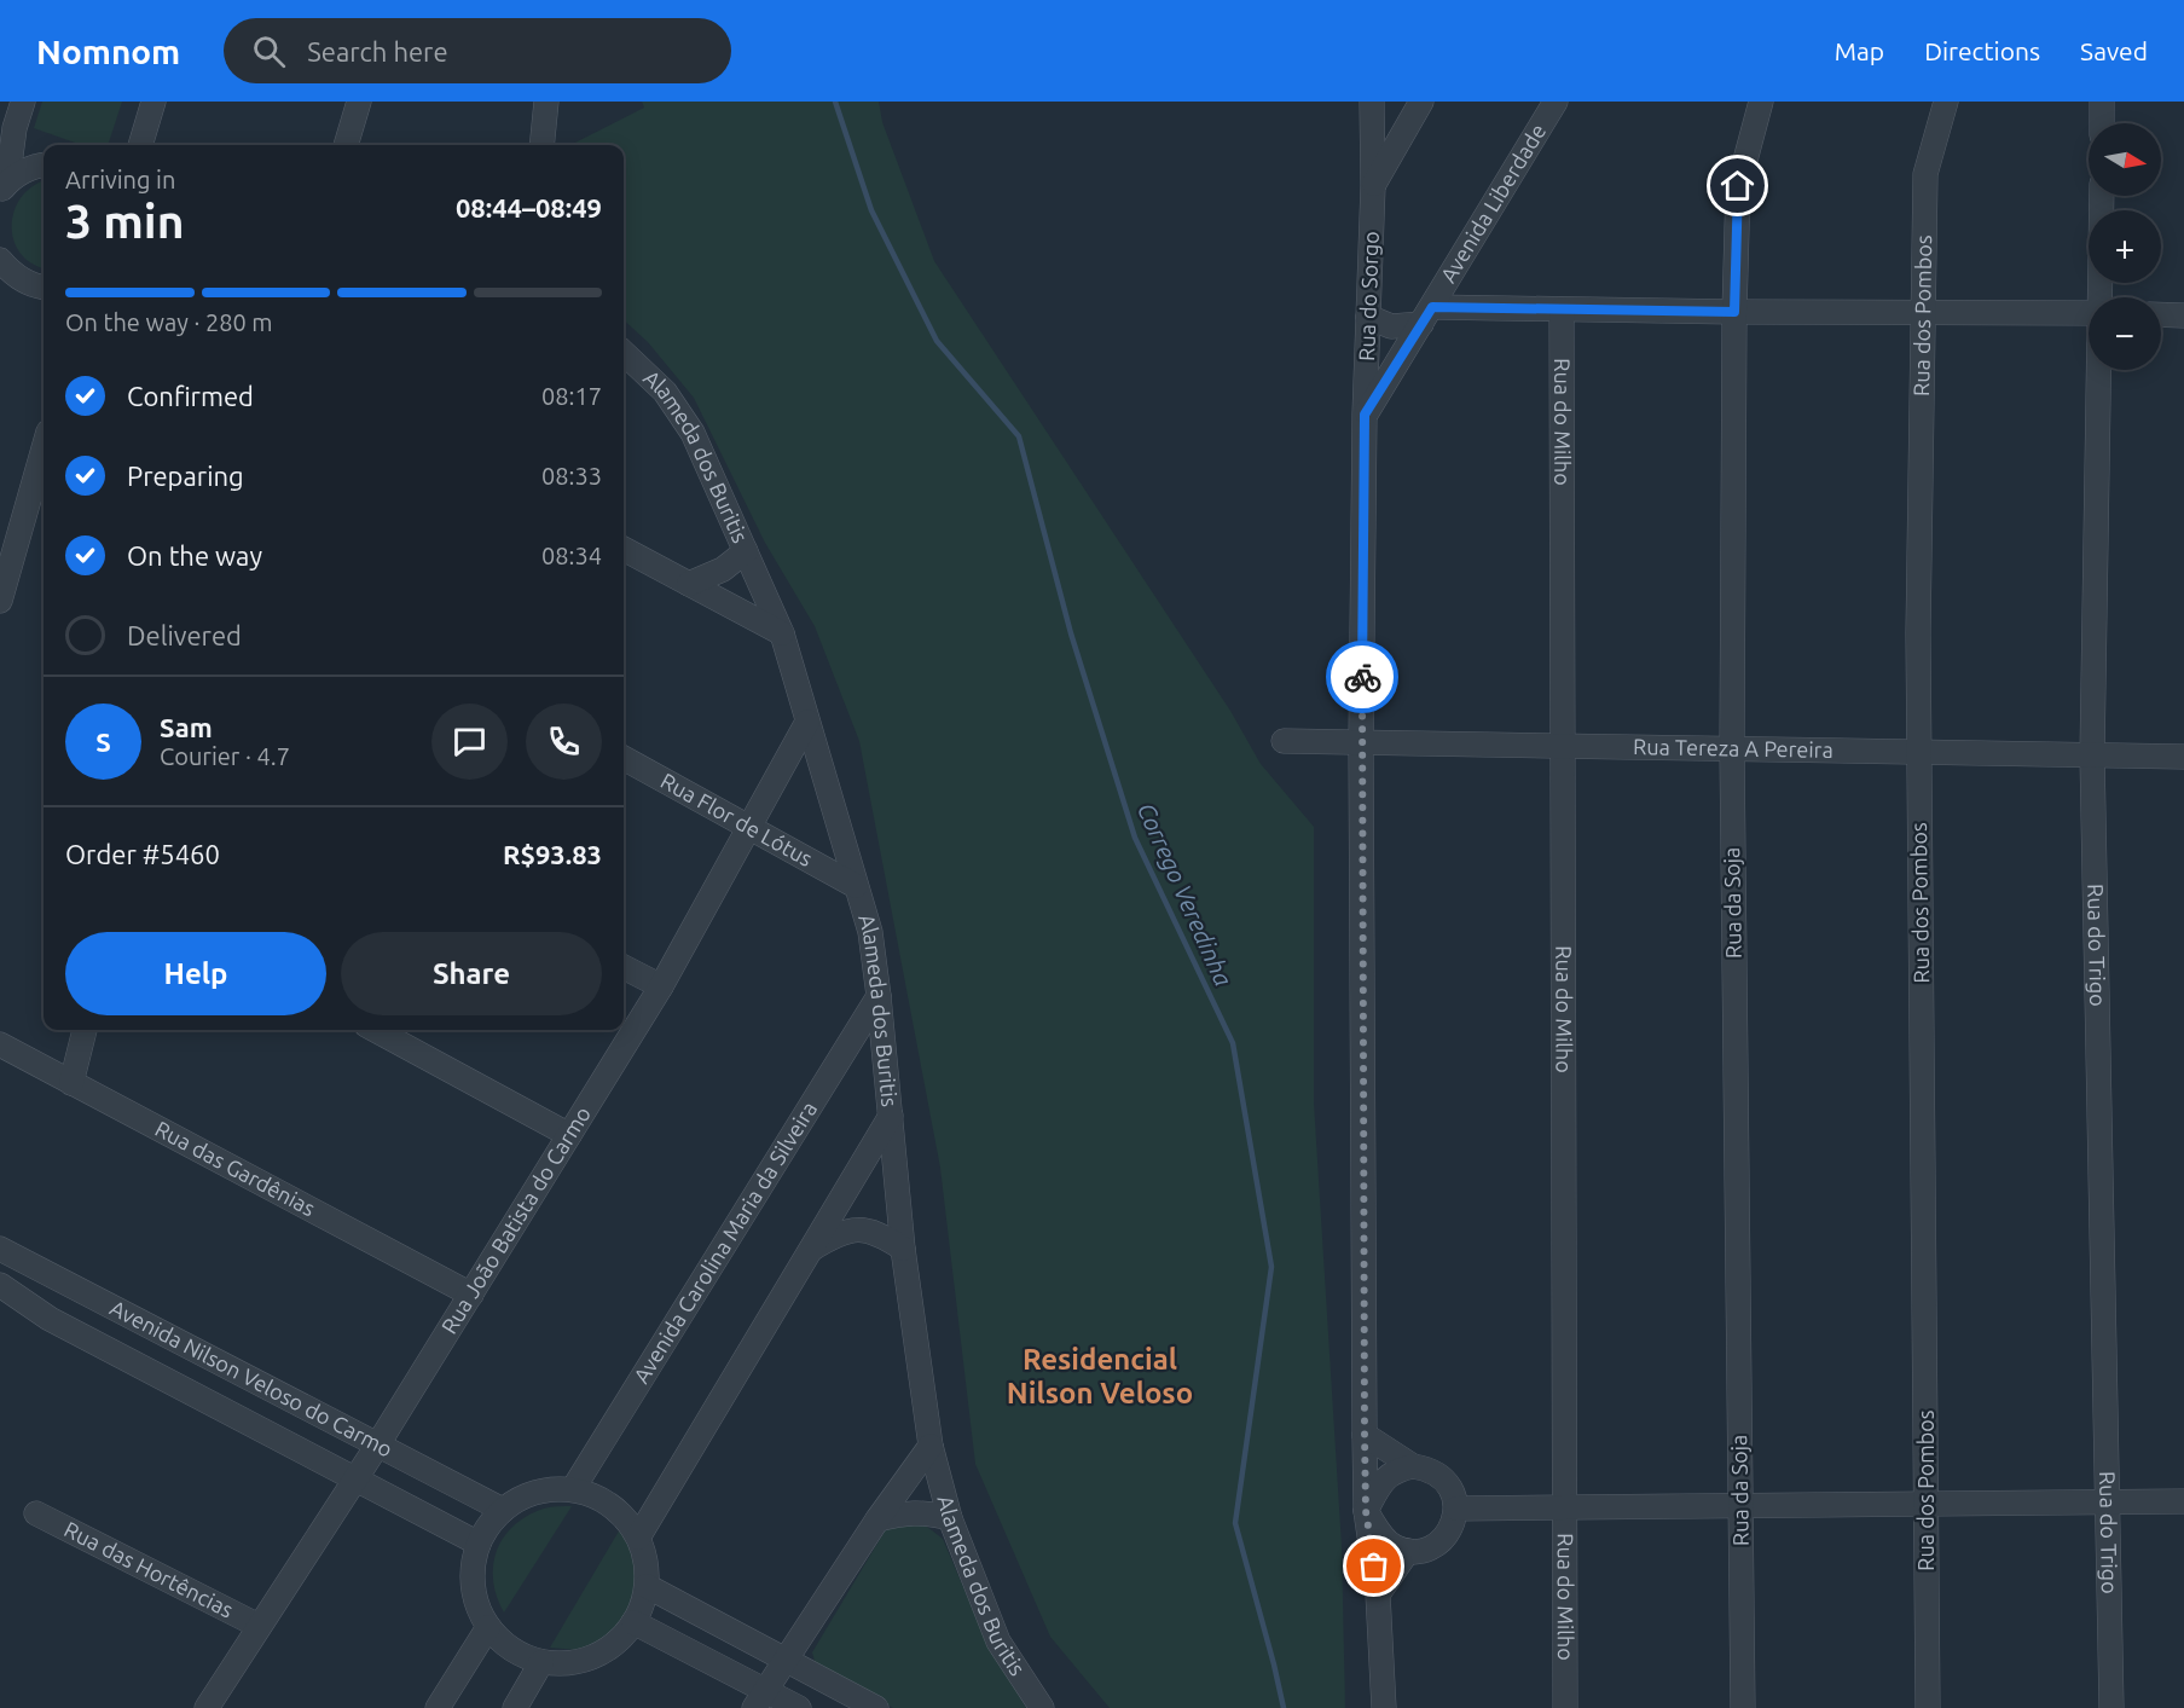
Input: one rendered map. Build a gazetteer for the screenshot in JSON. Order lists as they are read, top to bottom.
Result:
{
  "streets": {
    "street": [
      "Avenida Liberdade",
      "Rua do Sorgo",
      "Rua dos Pombos",
      "Rua do Milho",
      "Alameda dos Buritis",
      "Rua Tereza A Pereira",
      "Rua Flor de Lótus",
      "Rua da Soja",
      "Rua do Trigo",
      "Rua das Gardênias",
      "Rua João Batista do Carmo",
      "Avenida Carolina Maria da Silveira",
      "Avenida Nilson Veloso do Carmo",
      "Rua das Hortências"
    ]
  },
  "crossings": [
    ["Avenida Liberdade", "Rua do Sorgo"],
    ["Rua do Sorgo", "Rua Tereza A Pereira"],
    ["Rua dos Pombos", "Rua Tereza A Pereira"],
    ["Rua do Milho", "Rua Tereza A Pereira"],
    ["Alameda dos Buritis", "Rua Flor de Lótus"],
    ["Alameda dos Buritis", "Rua João Batista do Carmo"],
    ["Alameda dos Buritis", "Avenida Carolina Maria da Silveira"],
    ["Rua Tereza A Pereira", "Rua da Soja"],
    ["Rua Tereza A Pereira", "Rua do Trigo"],
    ["Rua Flor de Lótus", "Rua João Batista do Carmo"],
    ["Rua das Gardênias", "Rua João Batista do Carmo"],
    ["Rua João Batista do Carmo", "Avenida Nilson Veloso do Carmo"],
    ["Rua João Batista do Carmo", "Rua das Hortências"],
    ["Avenida Carolina Maria da Silveira", "Avenida Nilson Veloso do Carmo"]
  ],
  "districts": ["Residencial Nilson Veloso"],
  "water": ["Corrego Veredinha"],
  "north": "right",
  "page": {
    "header": "Nomnom",
    "search": "Search here",
    "nav": ["Map", "Directions", "Saved"],
    "map_buttons": ["+", "−"],
    "heading": ["3 min", "Arriving in", "08:44–08:49"],
    "panel": [
      "Sam",
      "Courier · 4.7",
      "Order #5460",
      "R$93.83"
    ],
    "bar": "On the way · 280 m",
    "list": [
      ["Confirmed", "08:17"],
      ["Preparing", "08:33"],
      ["On the way", "08:34"],
      "Delivered"
    ],
    "round": "S",
    "buttons": ["Help", "Share"]
  }
}
